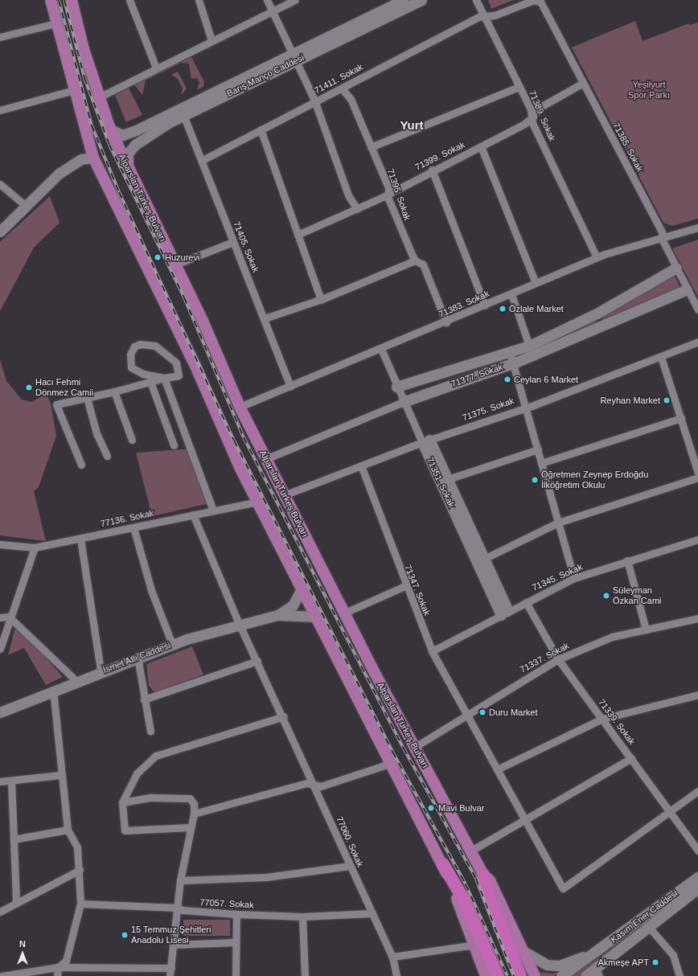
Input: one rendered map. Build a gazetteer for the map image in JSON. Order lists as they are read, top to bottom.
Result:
{
  "streets": {
    "highway": ["Alparslan Türkeş Bulvarı"],
    "main road": [
      "Barış Manço Caddesi",
      "71377. Sokak",
      "71351. Sokak",
      "İsmet Atlı Caddesi",
      "Kasım Ener Caddesi"
    ],
    "street": [
      "71411. Sokak",
      "71389. Sokak",
      "71385. Sokak",
      "71399. Sokak",
      "71395. Sokak",
      "71405. Sokak",
      "71383. Sokak",
      "71375. Sokak",
      "77136. Sokak",
      "71345. Sokak",
      "71347. Sokak",
      "71337. Sokak",
      "71339. Sokak",
      "77060. Sokak",
      "77057. Sokak"
    ]
  },
  "crossings": [
    ["Barış Manço Caddesi", "Alparslan Türkeş Bulvarı"],
    ["Barış Manço Caddesi", "71405. Sokak"],
    ["71411. Sokak", "71389. Sokak"],
    ["71411. Sokak", "71385. Sokak"],
    ["71411. Sokak", "71395. Sokak"],
    ["71411. Sokak", "71405. Sokak"],
    ["71389. Sokak", "71399. Sokak"],
    ["71389. Sokak", "71383. Sokak"],
    ["71385. Sokak", "71399. Sokak"],
    ["71385. Sokak", "71383. Sokak"],
    ["71385. Sokak", "71377. Sokak"],
    ["71399. Sokak", "71395. Sokak"],
    ["71395. Sokak", "71383. Sokak"],
    ["Alparslan Türkeş Bulvarı", "71383. Sokak"],
    ["Alparslan Türkeş Bulvarı", "71377. Sokak"],
    ["Alparslan Türkeş Bulvarı", "71375. Sokak"],
    ["Alparslan Türkeş Bulvarı", "71337. Sokak"],
    ["71405. Sokak", "71383. Sokak"],
    ["71383. Sokak", "71351. Sokak"],
    ["71377. Sokak", "71351. Sokak"],
    ["71375. Sokak", "71351. Sokak"],
    ["71375. Sokak", "71347. Sokak"],
    ["71351. Sokak", "71345. Sokak"],
    ["77136. Sokak", "77060. Sokak"],
    ["71345. Sokak", "71347. Sokak"],
    ["71345. Sokak", "71339. Sokak"],
    ["71347. Sokak", "71337. Sokak"],
    ["71347. Sokak", "71339. Sokak"],
    ["İsmet Atlı Caddesi", "77060. Sokak"],
    ["71337. Sokak", "71339. Sokak"],
    ["77060. Sokak", "77057. Sokak"]
  ],
  "districts": ["Yurt"],
  "parks": ["Yeşilyurt Spor Parkı"],
  "places": [
    "Huzurevi",
    "Özlale Market",
    "Ceylan 6 Market",
    "Hacı Fehmi Dönmez Camii",
    "Reyhan Market",
    "Öğretmen Zeynep Erdoğdu İlköğretim Okulu",
    "Süleyman Özkan Cami",
    "Duru Market",
    "Mavi Bulvar",
    "15 Temmuz Şehitleri Anadolu Lisesi",
    "Akmeşe APT"
  ],
  "north": "top"
}
